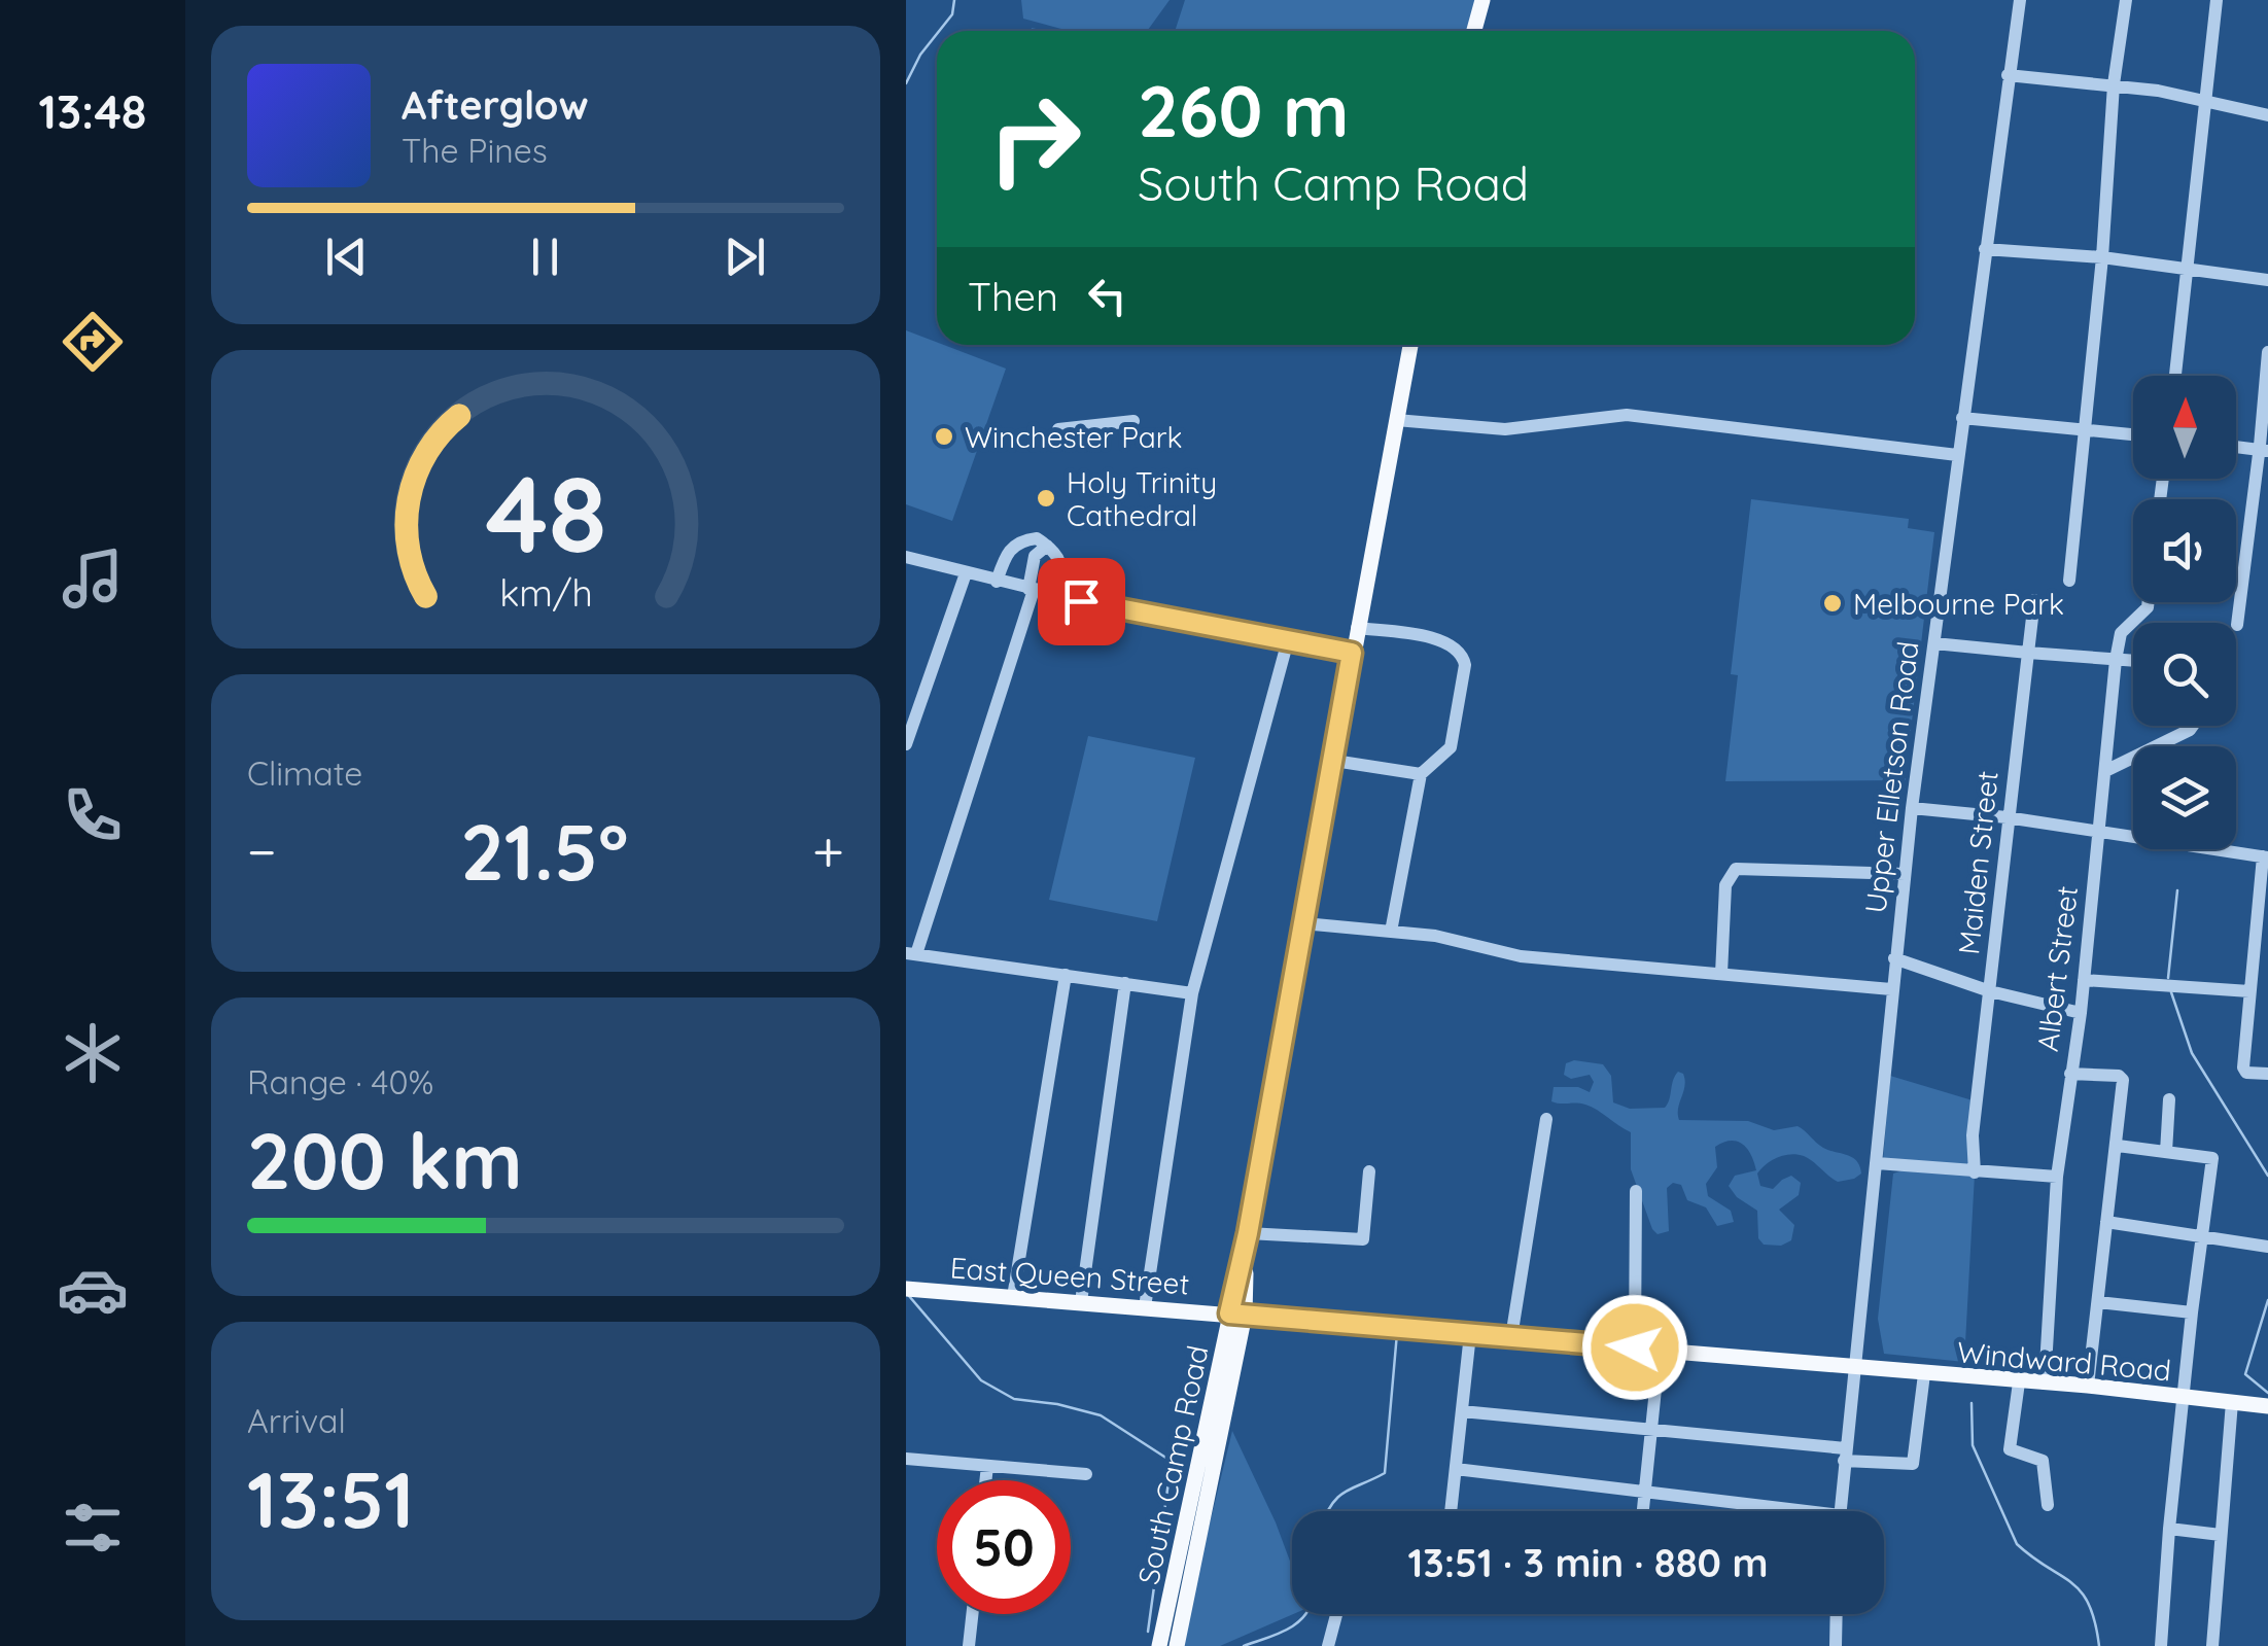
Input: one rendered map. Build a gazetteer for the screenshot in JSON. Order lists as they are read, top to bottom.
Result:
{
  "streets": {
    "main road": ["East Queen Street", "Windward Road", "South Camp Road"],
    "street": ["Upper Elletson Road", "Maiden Street", "Albert Street"]
  },
  "crossings": [
    ["Upper Elletson Road", "Windward Road"],
    ["Albert Street", "Windward Road"],
    ["East Queen Street", "Windward Road"],
    ["East Queen Street", "South Camp Road"]
  ],
  "places": ["Winchester Park", "Holy Trinity Cathedral", "Melbourne Park"],
  "north": "top",
  "page": {
    "tabs": "13:48",
    "turn": ["260 m", "South Camp Road"],
    "song": ["Afterglow", "The Pines"],
    "then": "Then",
    "tile": [
      "Climate",
      ["Range · 40%", "200 km"],
      ["Arrival", "13:51"]
    ],
    "heat": ["−", "21.5°", "+"],
    "limit": "50",
    "trip": "13:51 · 3 min · 880 m",
    "gauge": ["48", "km/h"]
  }
}
